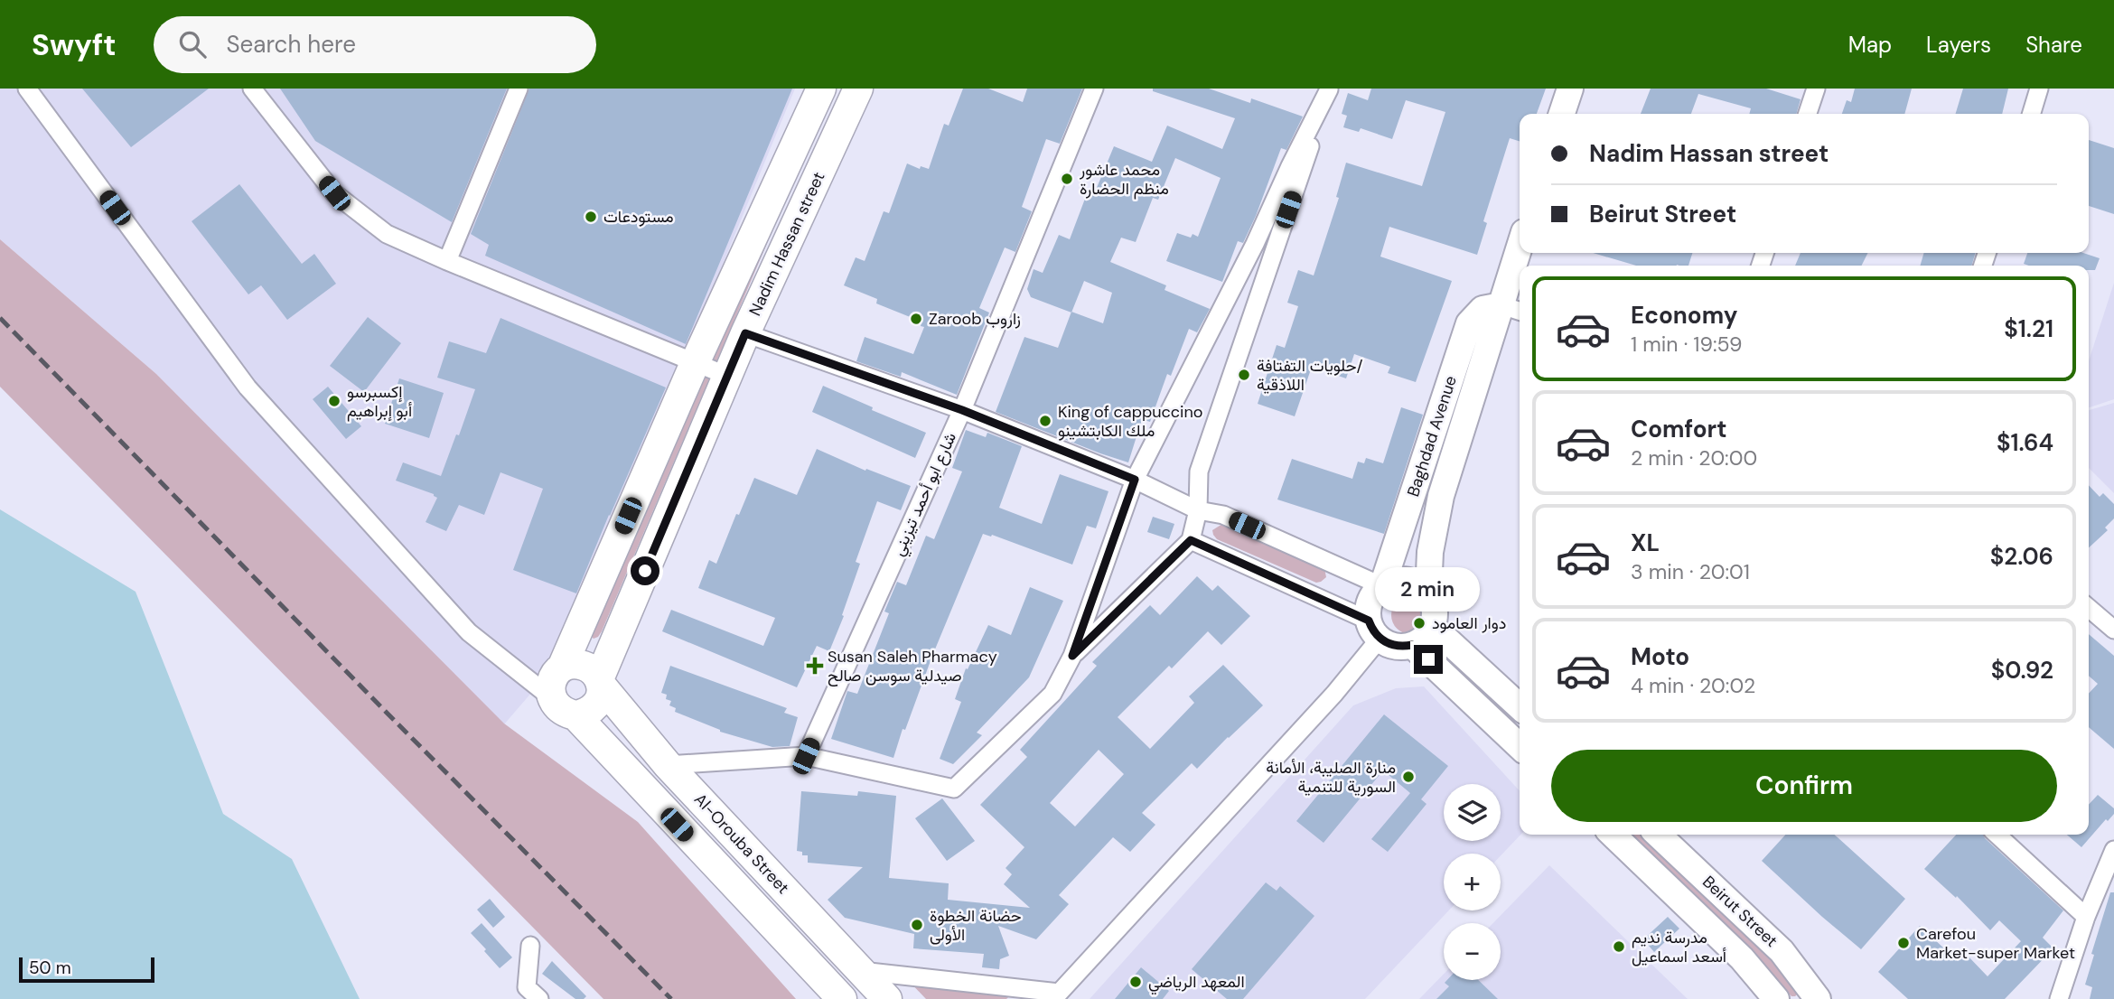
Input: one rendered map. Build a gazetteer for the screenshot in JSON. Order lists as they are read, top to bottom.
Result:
{
  "streets": {
    "main road": [
      "Nadim Hassan street",
      "Baghdad Avenue",
      "Al-Orouba Street",
      "Beirut Street"
    ],
    "street": ["شارع ابو أحمد تيزيني"]
  },
  "crossings": [
    ["Nadim Hassan street", "Al-Orouba Street"]
  ],
  "places": {
    "other": [
      "محمد عاشور منظم الحضارة",
      "مستودعات",
      "Zaroob زاروب",
      "حلويات التفتافة/ اللاذقية",
      "إكسبرسو أبو إبراهيم",
      "King of cappuccino ملك الكابتشينو",
      "دوار العامود",
      "منارة الصليبة، الأمانة السورية للتنمية",
      "حضانة الخطوة الأولى",
      "Carefou Market-super Market",
      "مدرسة نديم أسعد اسماعيل",
      "المعهد الرياضي"
    ],
    "health": ["Susan Saleh Pharmacy صيدلية سوسن صالح"]
  },
  "scale_bar": "50 m",
  "page": {
    "header": "Swyft",
    "search": "Search here",
    "nav": ["Map", "Layers", "Share"],
    "banner": ["Nadim Hassan street", "Beirut Street"],
    "list": [
      {
        "name": "Economy",
        "note": "1 min · 19:59",
        "value": "$1.21"
      },
      {
        "name": "Comfort",
        "note": "2 min · 20:00",
        "value": "$1.64"
      },
      {
        "name": "XL",
        "note": "3 min · 20:01",
        "value": "$2.06"
      },
      {
        "name": "Moto",
        "note": "4 min · 20:02",
        "value": "$0.92"
      }
    ],
    "bubble": "2 min",
    "buttons": "Confirm",
    "map_buttons": ["+", "−"],
    "scale": "50 m"
  }
}
